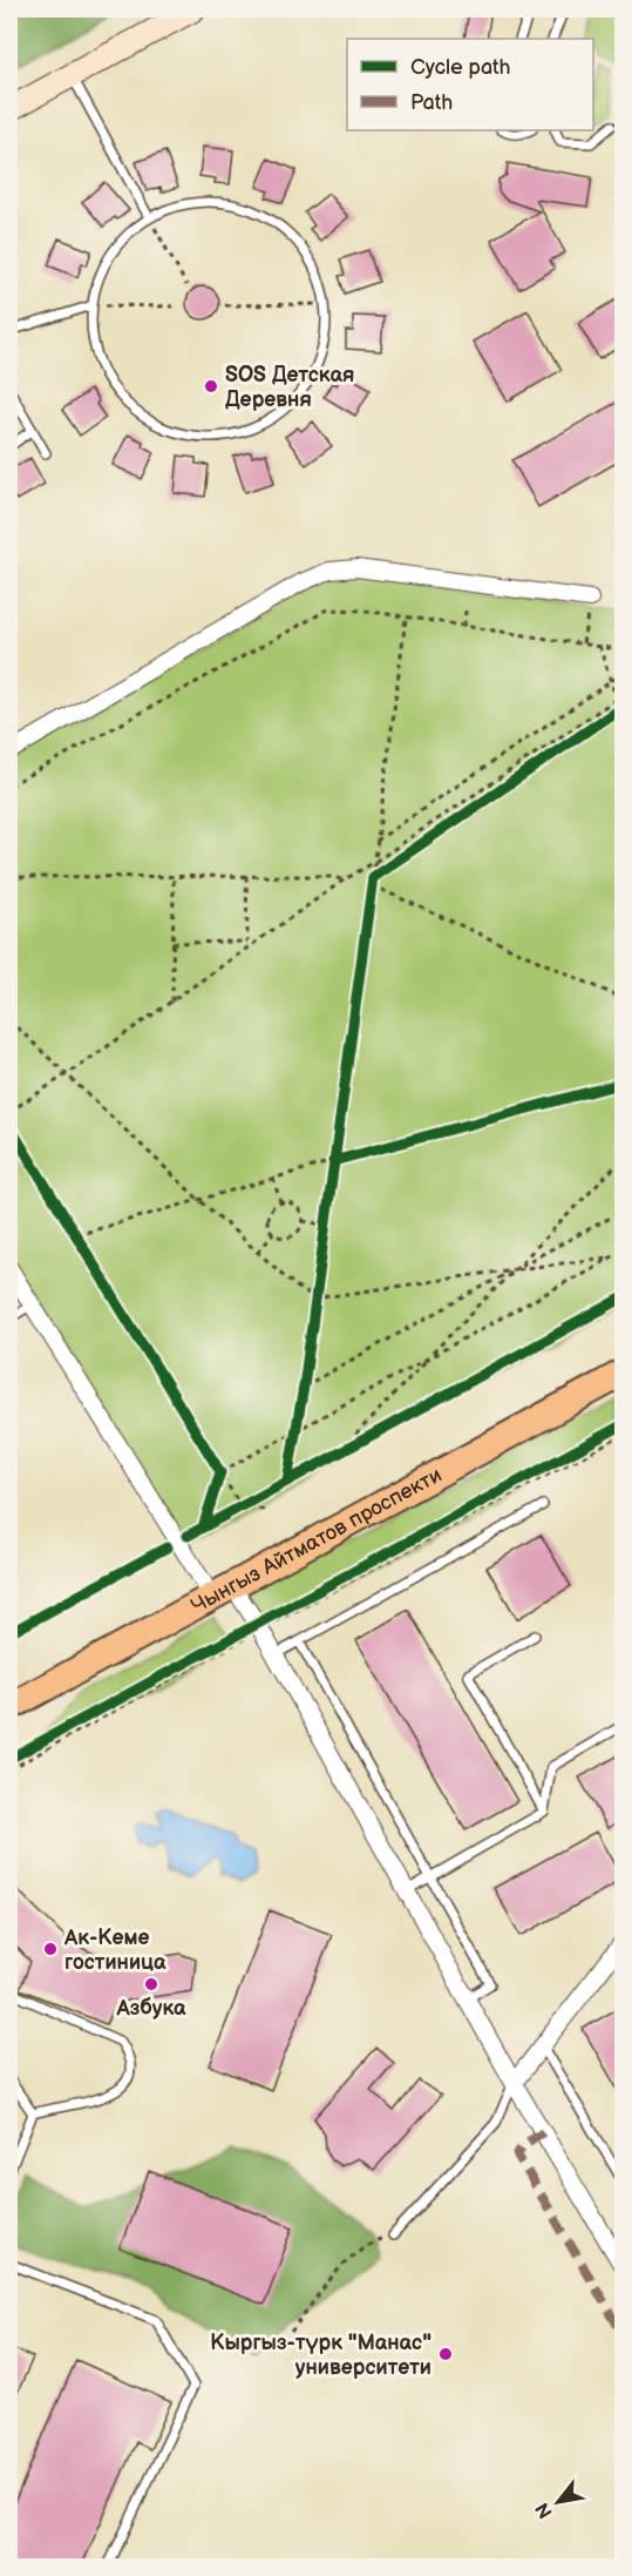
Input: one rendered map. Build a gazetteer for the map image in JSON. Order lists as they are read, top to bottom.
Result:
{
  "streets": {
    "main road": ["Чынгыз Айтматов проспекти"]
  },
  "places": [
    "SOS Детская Деревня",
    "Ак-Кеме гостиница",
    "Азбука",
    "Кыргыз-түрк \"Манас\" университети"
  ],
  "legend": ["Cycle path", "Path"],
  "north": "bottom left"
}
